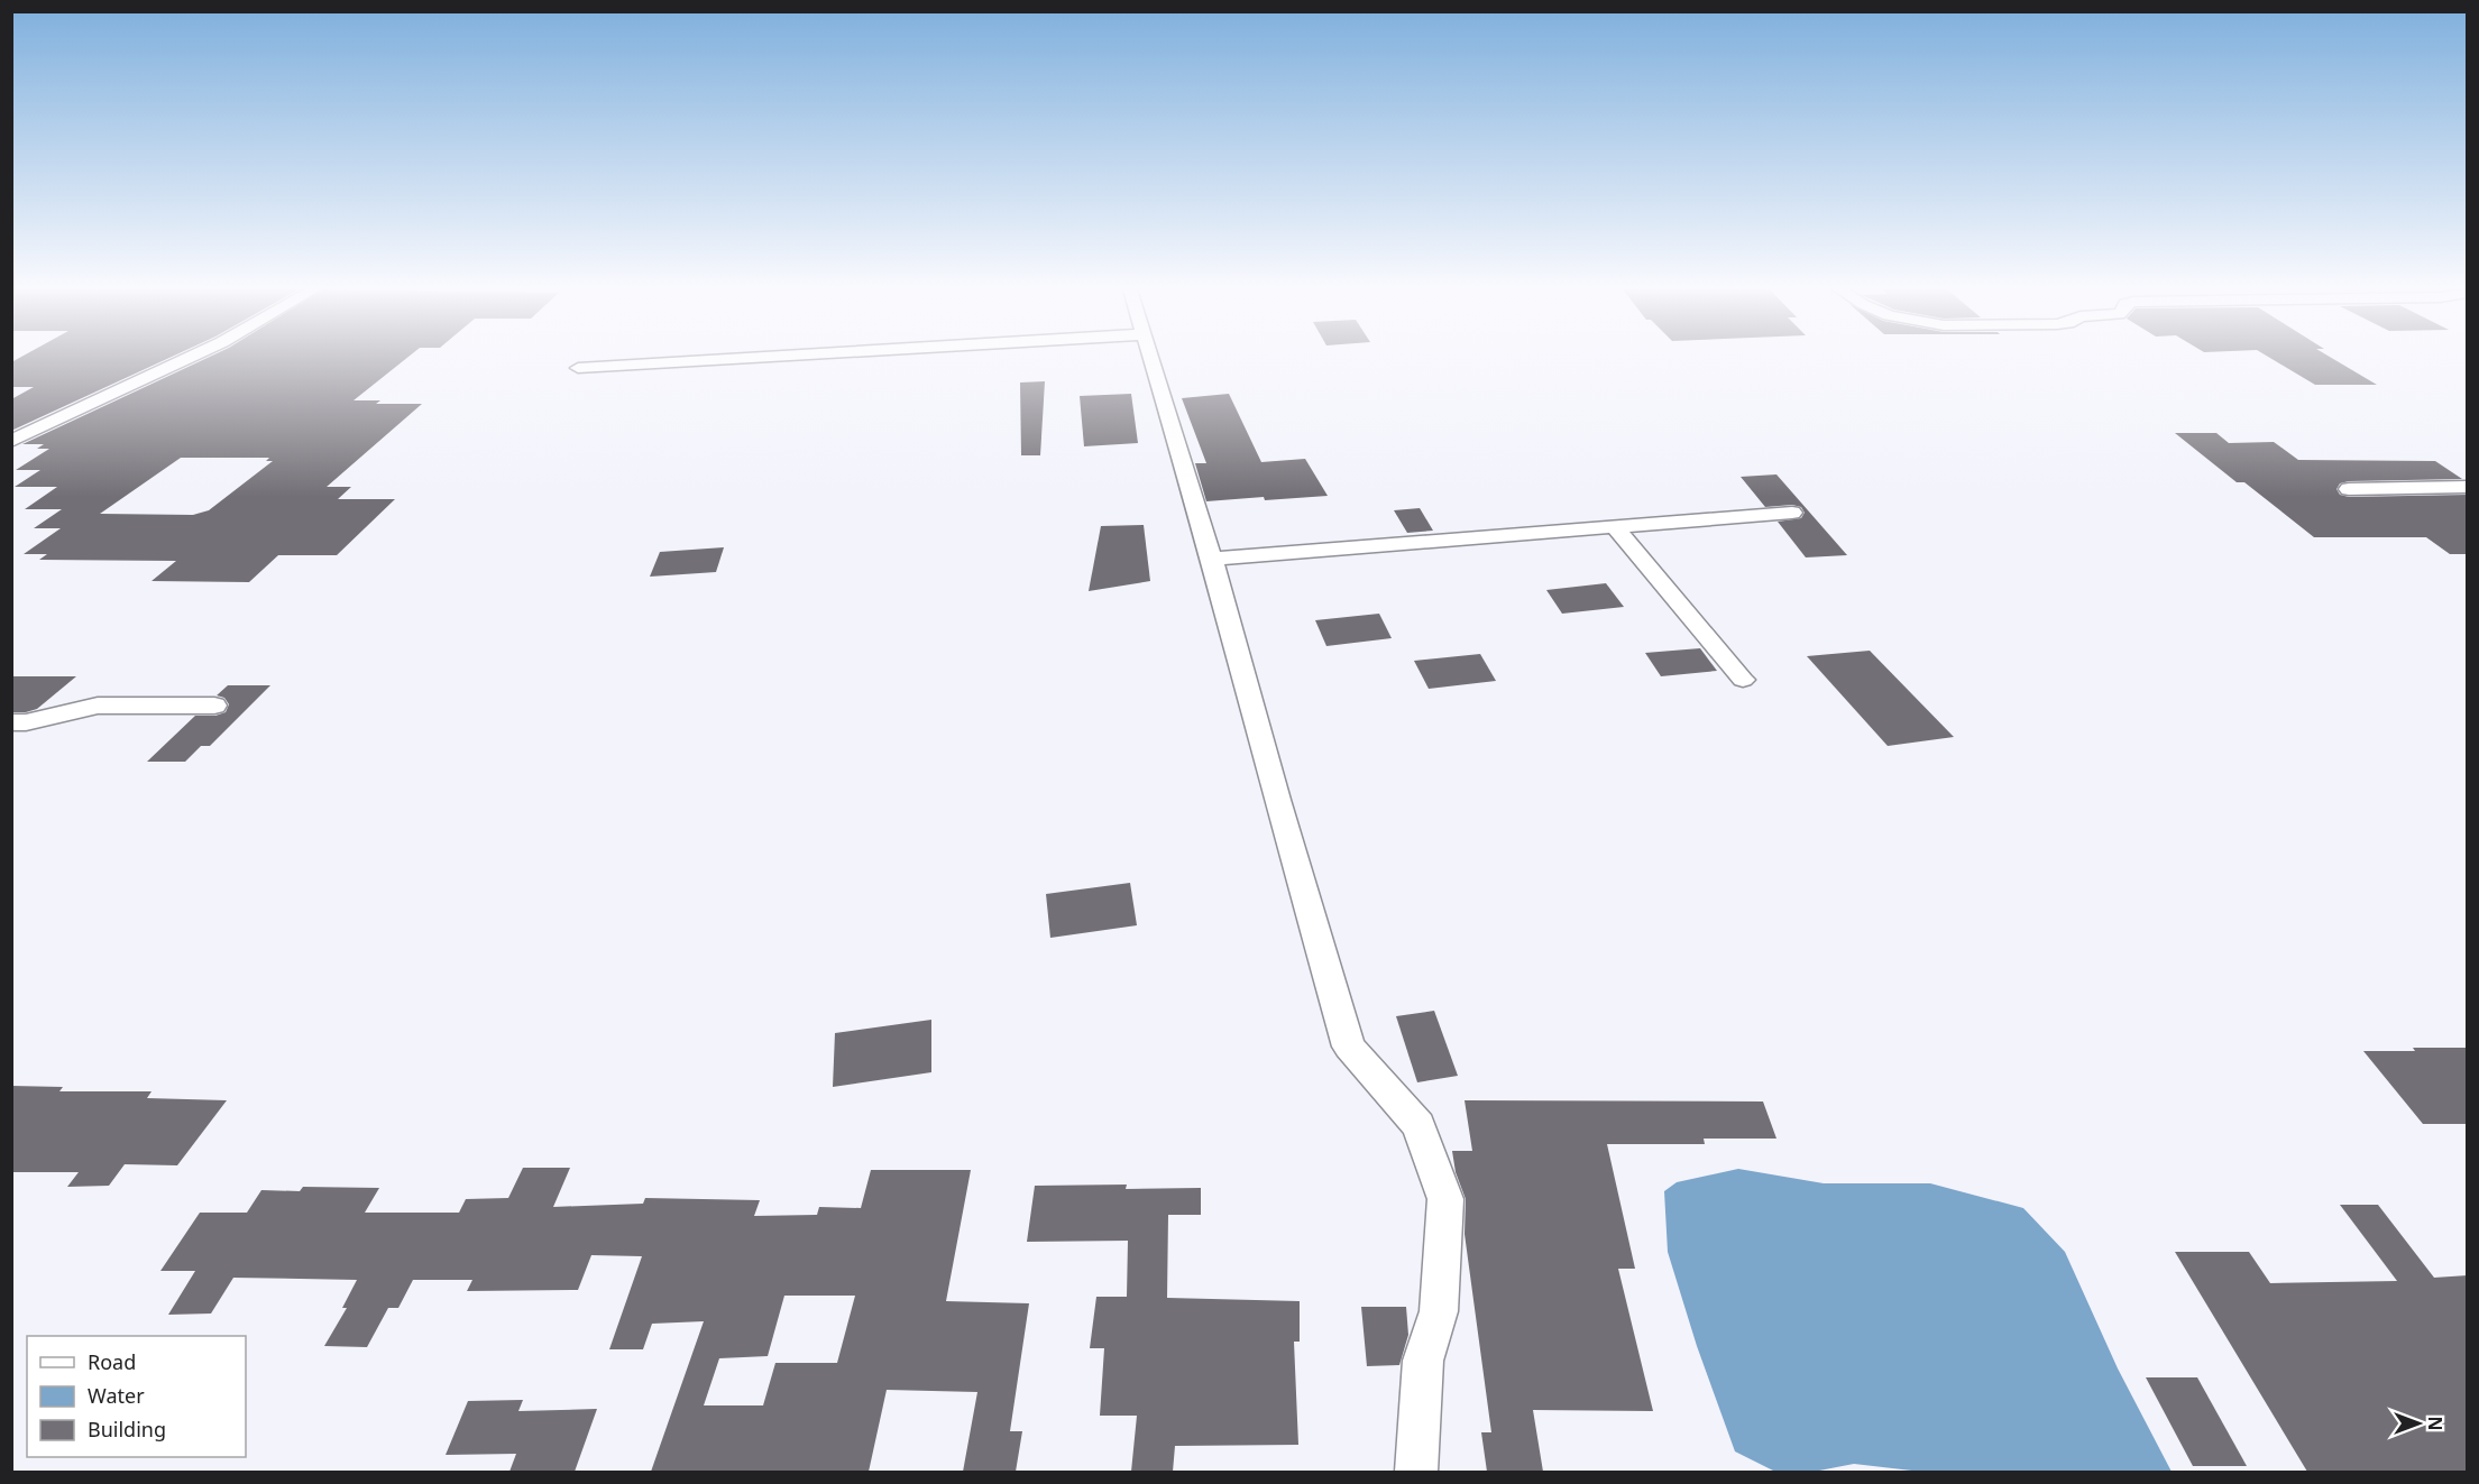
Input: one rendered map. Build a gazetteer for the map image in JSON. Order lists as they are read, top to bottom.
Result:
{
  "legend": ["Road", "Water", "Building"],
  "north": "right"
}
